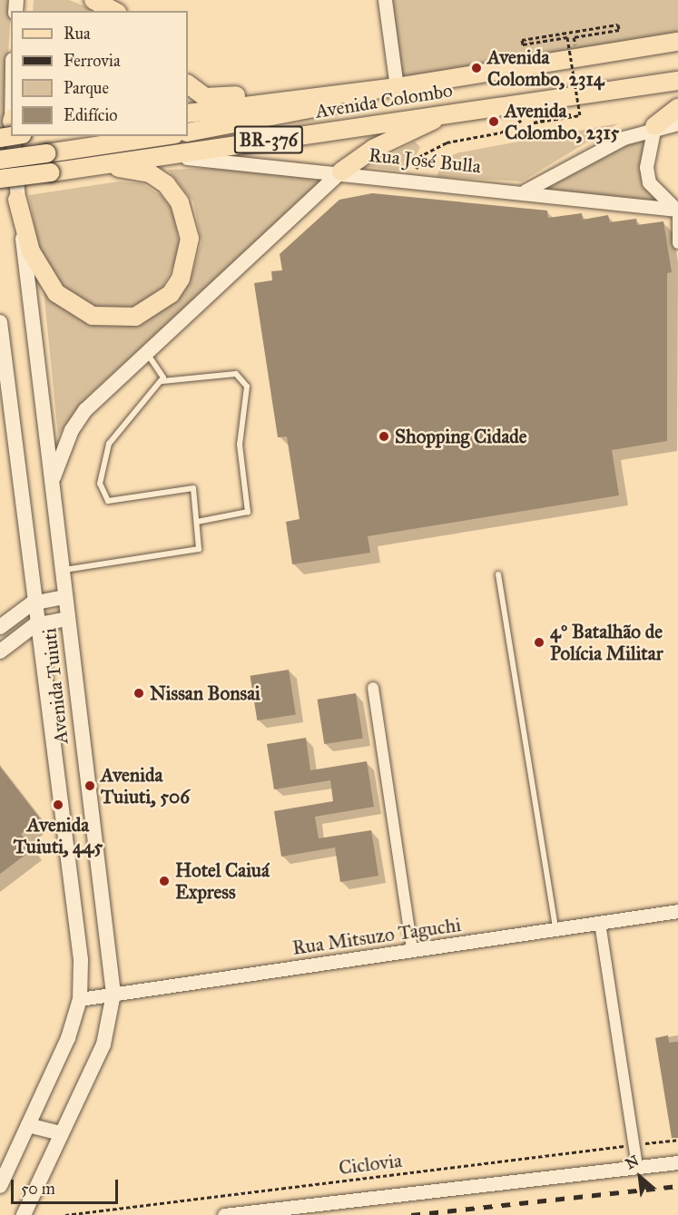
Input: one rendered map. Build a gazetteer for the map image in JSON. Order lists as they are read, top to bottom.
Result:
{
  "streets": {
    "main road": ["Avenida Colombo", "BR-376", "Avenida Tuiuti"],
    "street": ["Rua José Bulla", "Rua Mitsuzo Taguchi"],
    "path": ["Ciclovia"]
  },
  "crossings": [
    ["Avenida Colombo", "Rua José Bulla"],
    ["Avenida Tuiuti", "Rua Mitsuzo Taguchi"]
  ],
  "places": [
    "Avenida Colombo, 2314",
    "Avenida Colombo, 2315",
    "Shopping Cidade",
    "4º Batalhão de Polícia Militar",
    "Nissan Bonsai",
    "Avenida Tuiuti, 506",
    "Avenida Tuiuti, 445",
    "Hotel Caiuá Express"
  ],
  "legend": [
    "Rua",
    "Ferrovia",
    "Parque",
    "Edifício"
  ],
  "scale_bar": "50 m",
  "north": "top left"
}
